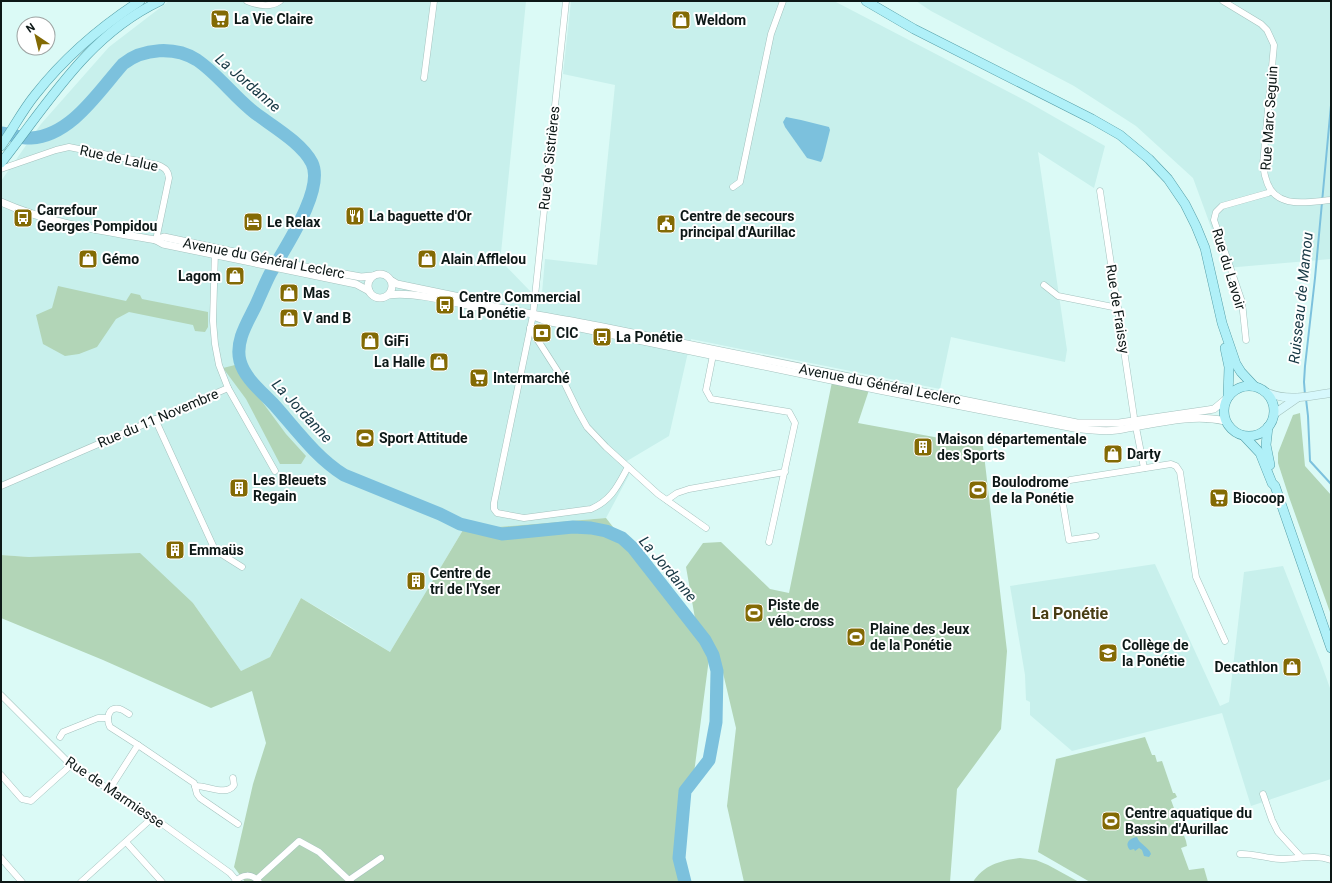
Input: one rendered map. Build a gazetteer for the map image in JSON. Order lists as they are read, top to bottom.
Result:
{
  "streets": {
    "street": [
      "Rue Marc Seguin",
      "Rue de Lalue",
      "Rue de Sistrières",
      "Avenue du Général Leclerc",
      "Rue du Lavoir",
      "Rue de Fraissy",
      "Rue du 11 Novembre",
      "Rue de Marmiesse"
    ]
  },
  "crossings": [
    ["Rue Marc Seguin", "Rue du Lavoir"],
    ["Rue de Lalue", "Avenue du Général Leclerc"],
    ["Rue de Sistrières", "Avenue du Général Leclerc"],
    ["Avenue du Général Leclerc", "Rue de Fraissy"],
    ["Avenue du Général Leclerc", "Rue du 11 Novembre"]
  ],
  "districts": ["La Ponétie"],
  "water": ["La Jordanne", "Ruisseau de Mamou"],
  "places": {
    "supermarket": ["La Vie Claire", "Intermarché", "Biocoop"],
    "shop": [
      "Weldom",
      "Gémo",
      "Alain Afflelou",
      "Lagom",
      "Mas",
      "V and B",
      "GiFi",
      "La Halle",
      "Darty",
      "Decathlon"
    ],
    "restaurant": ["La baguette d'Or"],
    "bus stop": ["Carrefour Georges Pompidou", "Centre Commercial La Ponétie", "La Ponétie"],
    "hotel": ["Le Relax"],
    "public building": ["Centre de secours principal d'Aurillac"],
    "bank": ["CIC"],
    "sports": [
      "Sport Attitude",
      "Boulodrome de la Ponétie",
      "Piste de vélo-cross",
      "Plaine des Jeux de la Ponétie",
      "Centre aquatique du Bassin d'Aurillac"
    ],
    "building": [
      "Maison départementale des Sports",
      "Les Bleuets Regain",
      "Emmaüs",
      "Centre de tri de l'Yser"
    ],
    "school or university": ["Collège de la Ponétie"]
  },
  "north": "top left"
}
